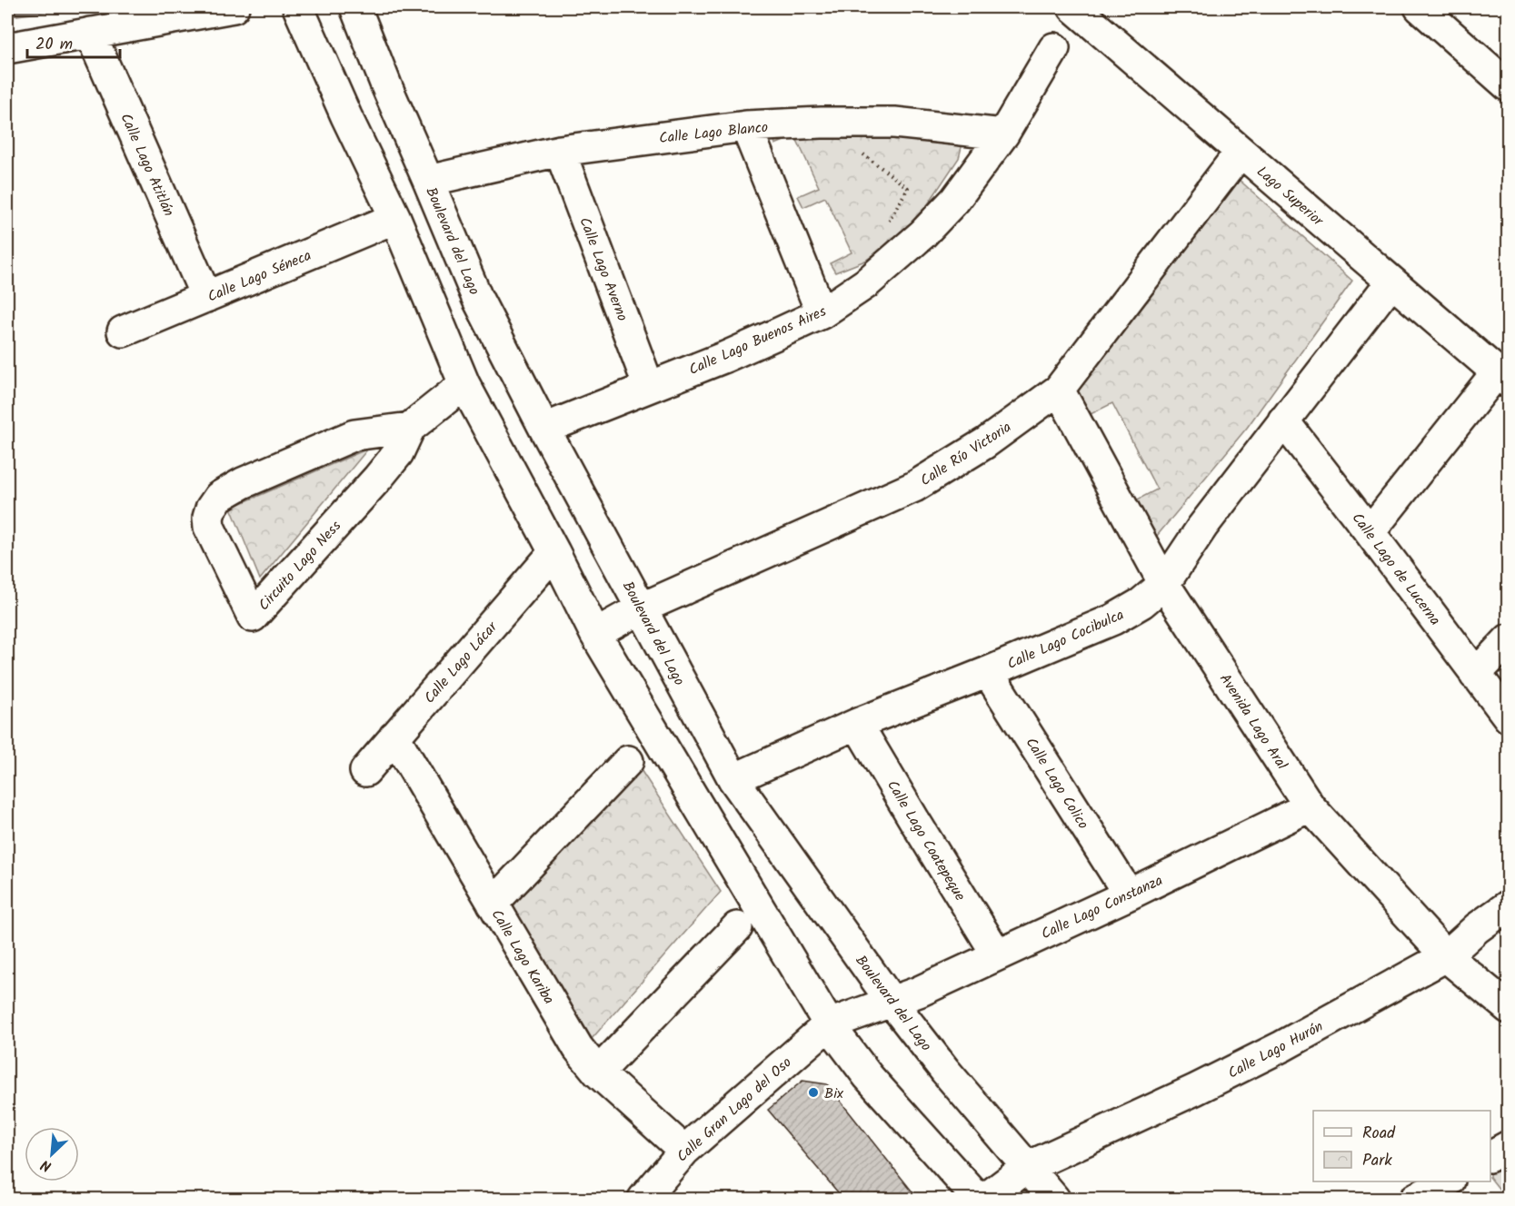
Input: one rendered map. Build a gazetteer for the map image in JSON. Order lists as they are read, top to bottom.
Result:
{
  "streets": {
    "street": [
      "Calle Lago Blanco",
      "Calle Lago Atitlán",
      "Lago Superior",
      "Boulevard del Lago",
      "Calle Lago Averno",
      "Calle Lago Séneca",
      "Calle Lago Buenos Aires",
      "Calle Río Victoria",
      "Circuito Lago Ness",
      "Calle Lago de Lucerna",
      "Calle Lago Cocibulca",
      "Calle Lago Lácar",
      "Avenida Lago Aral",
      "Calle Lago Colico",
      "Calle Lago Coatepeque",
      "Calle Lago Constanza",
      "Calle Lago Kariba",
      "Calle Lago Hurón",
      "Calle Gran Lago del Oso"
    ]
  },
  "crossings": [
    ["Calle Lago Blanco", "Boulevard del Lago"],
    ["Calle Lago Blanco", "Calle Lago Averno"],
    ["Calle Lago Blanco", "Calle Lago Buenos Aires"],
    ["Calle Lago Atitlán", "Calle Lago Séneca"],
    ["Lago Superior", "Calle Río Victoria"],
    ["Lago Superior", "Calle Lago Cocibulca"],
    ["Boulevard del Lago", "Calle Lago Buenos Aires"],
    ["Boulevard del Lago", "Calle Río Victoria"],
    ["Boulevard del Lago", "Calle Lago Cocibulca"],
    ["Boulevard del Lago", "Calle Lago Constanza"],
    ["Boulevard del Lago", "Calle Lago Hurón"],
    ["Calle Lago Averno", "Calle Lago Buenos Aires"],
    ["Calle Río Victoria", "Avenida Lago Aral"],
    ["Calle Lago de Lucerna", "Calle Lago Cocibulca"],
    ["Calle Lago Cocibulca", "Avenida Lago Aral"],
    ["Calle Lago Cocibulca", "Calle Lago Colico"],
    ["Calle Lago Cocibulca", "Calle Lago Coatepeque"],
    ["Calle Lago Lácar", "Calle Lago Kariba"],
    ["Avenida Lago Aral", "Calle Lago Constanza"],
    ["Avenida Lago Aral", "Calle Lago Hurón"],
    ["Calle Lago Colico", "Calle Lago Constanza"],
    ["Calle Lago Coatepeque", "Calle Lago Constanza"],
    ["Calle Lago Constanza", "Calle Gran Lago del Oso"],
    ["Calle Lago Kariba", "Calle Gran Lago del Oso"]
  ],
  "places": ["Bix"],
  "legend": ["Road", "Park"],
  "scale_bar": "20 m",
  "north": "bottom left"
}
